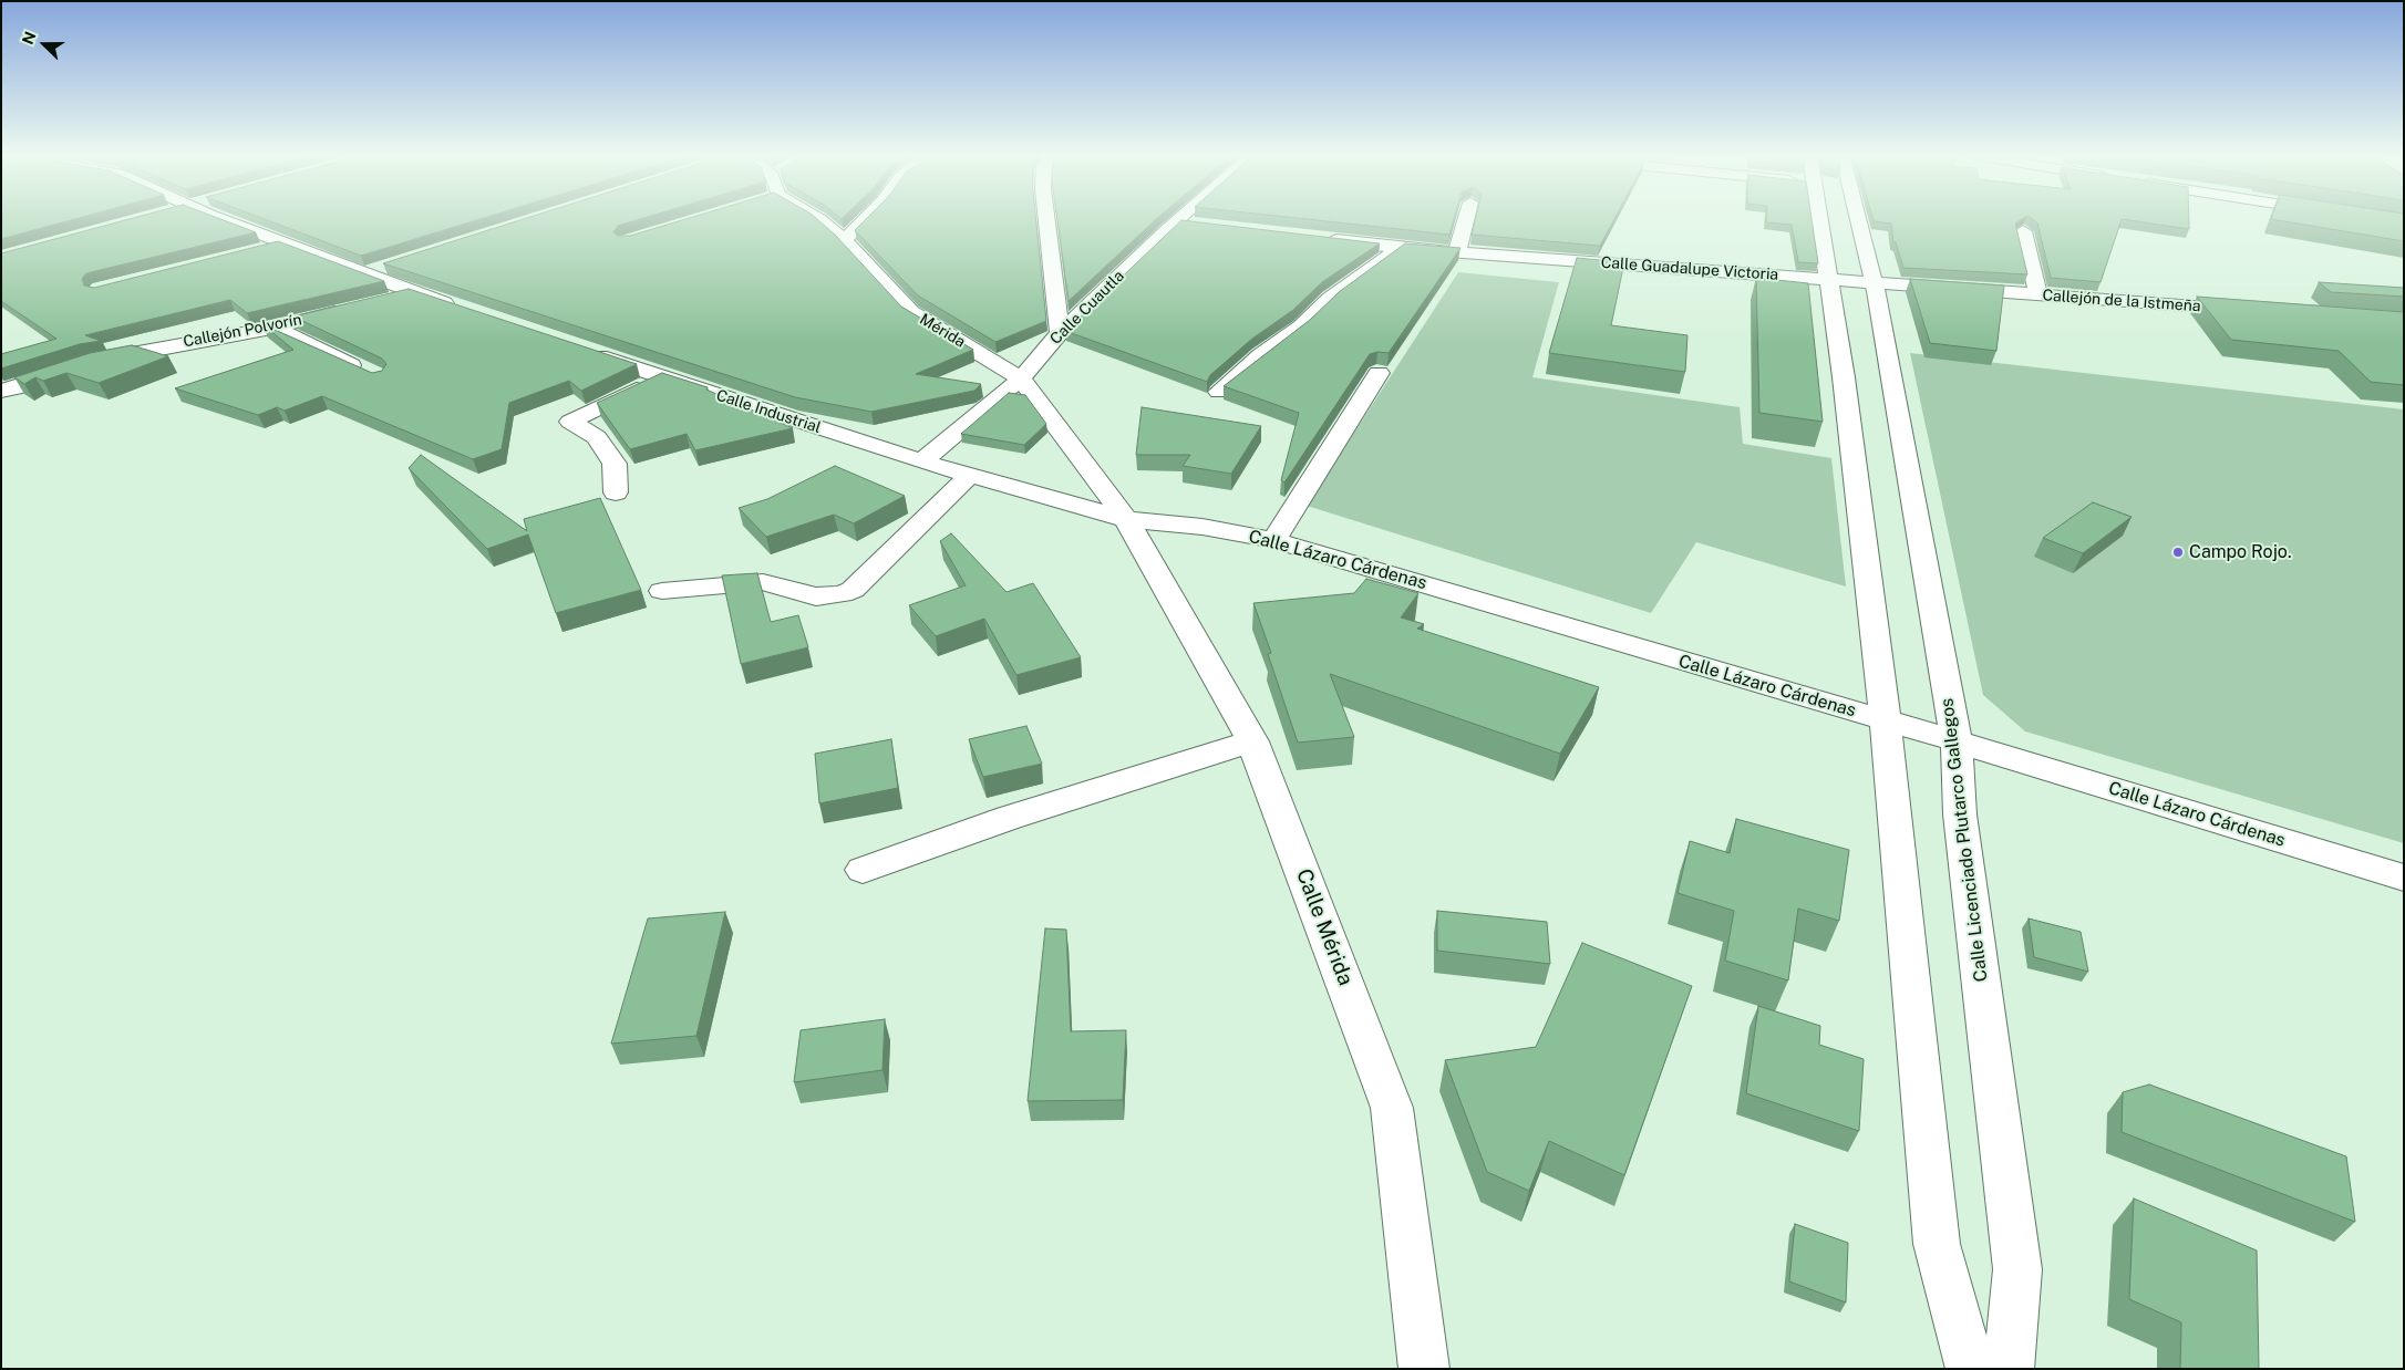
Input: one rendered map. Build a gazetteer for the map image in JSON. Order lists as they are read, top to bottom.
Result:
{
  "streets": {
    "street": [
      "Calle Guadalupe Victoria",
      "Callejón de la Istmeña",
      "Calle Cuautla",
      "Callejón Polvorín",
      "Mérida",
      "Calle Industrial",
      "Calle Lázaro Cárdenas",
      "Calle Licenciado Plutarco Gallegos",
      "Calle Mérida"
    ]
  },
  "crossings": [
    ["Calle Guadalupe Victoria", "Callejón de la Istmeña"],
    ["Calle Guadalupe Victoria", "Calle Licenciado Plutarco Gallegos"],
    ["Callejón de la Istmeña", "Calle Licenciado Plutarco Gallegos"],
    ["Calle Cuautla", "Mérida"],
    ["Calle Cuautla", "Calle Industrial"],
    ["Mérida", "Calle Industrial"],
    ["Mérida", "Calle Lázaro Cárdenas"],
    ["Mérida", "Calle Mérida"],
    ["Calle Industrial", "Calle Lázaro Cárdenas"],
    ["Calle Industrial", "Calle Mérida"],
    ["Calle Lázaro Cárdenas", "Calle Licenciado Plutarco Gallegos"],
    ["Calle Lázaro Cárdenas", "Calle Mérida"]
  ],
  "places": ["Campo Rojo."],
  "north": "left"
}
